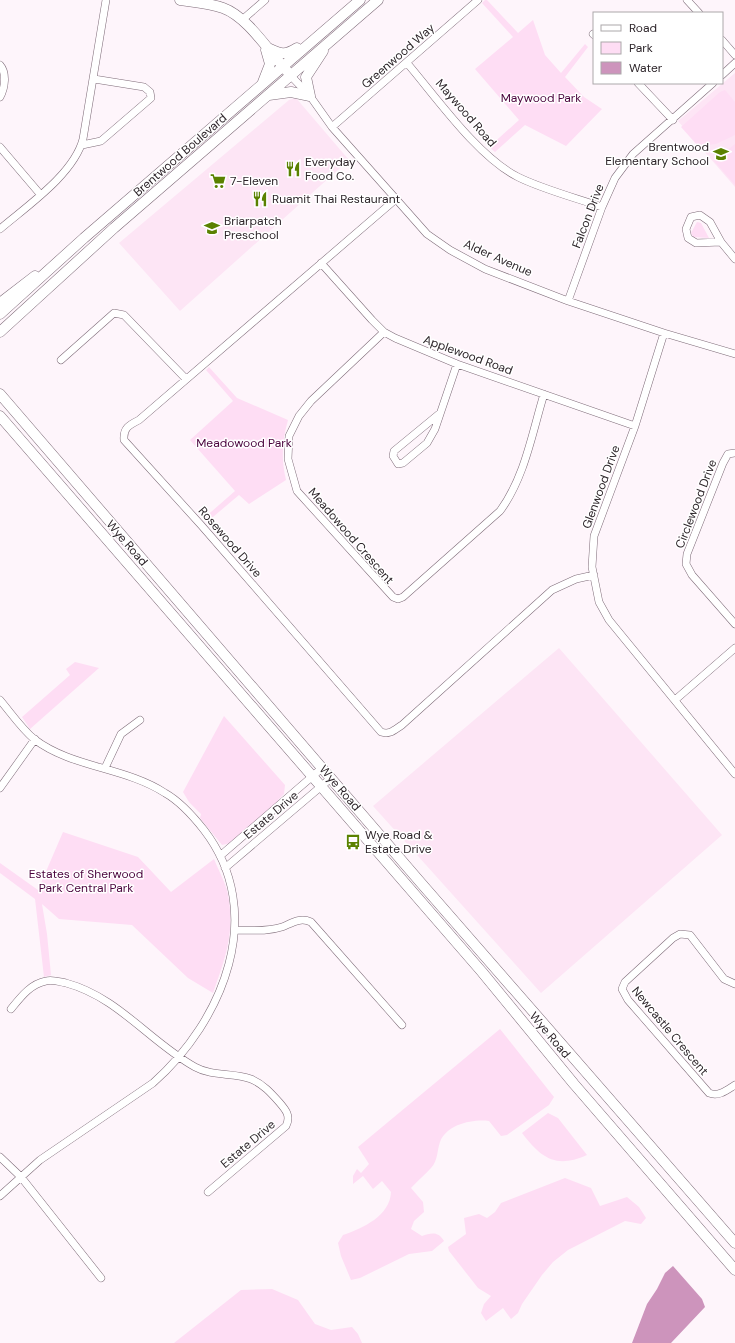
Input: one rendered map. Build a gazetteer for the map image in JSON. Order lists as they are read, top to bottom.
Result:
{
  "streets": {
    "main road": ["Brentwood Boulevard", "Alder Avenue", "Wye Road"],
    "street": [
      "Greenwood Way",
      "Maywood Road",
      "Falcon Drive",
      "Applewood Road",
      "Glenwood Drive",
      "Circlewood Drive",
      "Meadowood Crescent",
      "Rosewood Drive",
      "Estate Drive",
      "Newcastle Crescent"
    ]
  },
  "crossings": [
    ["Greenwood Way", "Maywood Road"],
    ["Greenwood Way", "Alder Avenue"],
    ["Maywood Road", "Falcon Drive"],
    ["Brentwood Boulevard", "Alder Avenue"],
    ["Falcon Drive", "Alder Avenue"],
    ["Alder Avenue", "Glenwood Drive"],
    ["Alder Avenue", "Rosewood Drive"],
    ["Applewood Road", "Glenwood Drive"],
    ["Applewood Road", "Meadowood Crescent"],
    ["Applewood Road", "Rosewood Drive"],
    ["Glenwood Drive", "Rosewood Drive"],
    ["Wye Road", "Estate Drive"]
  ],
  "parks": ["Maywood Park", "Meadowood Park", "Estates of Sherwood Park Central Park"],
  "places": {
    "school or university": ["Brentwood Elementary School", "Briarpatch Preschool"],
    "restaurant": ["Everyday Food Co.", "Ruamit Thai Restaurant"],
    "supermarket": ["7-Eleven"],
    "bus stop": ["Wye Road & Estate Drive"]
  },
  "legend": ["Road", "Park", "Water"]
}
